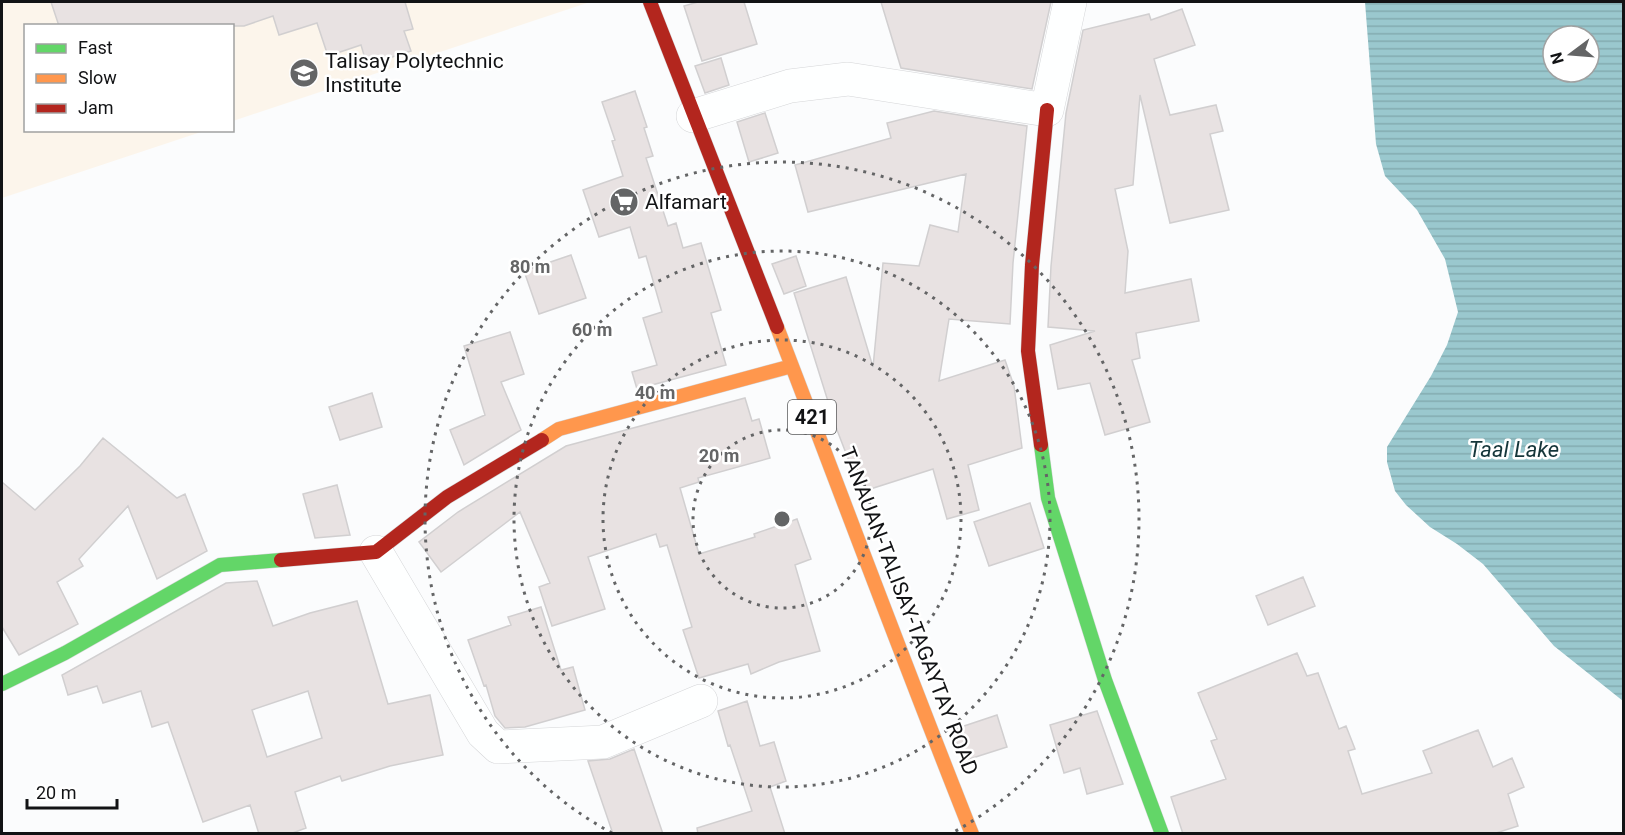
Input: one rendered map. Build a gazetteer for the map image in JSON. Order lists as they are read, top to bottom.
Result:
{
  "streets": {
    "street": ["421", "TANAUAN-TALISAY-TAGAYTAY ROAD"]
  },
  "water": ["Taal Lake"],
  "places": {
    "school or university": ["Talisay Polytechnic Institute"],
    "supermarket": ["Alfamart"]
  },
  "legend": ["Fast", "Slow", "Jam"],
  "scale_bar": "20 m",
  "north": "left",
  "rings": [
    "80 m",
    "60 m",
    "40 m",
    "20 m"
  ]
}
